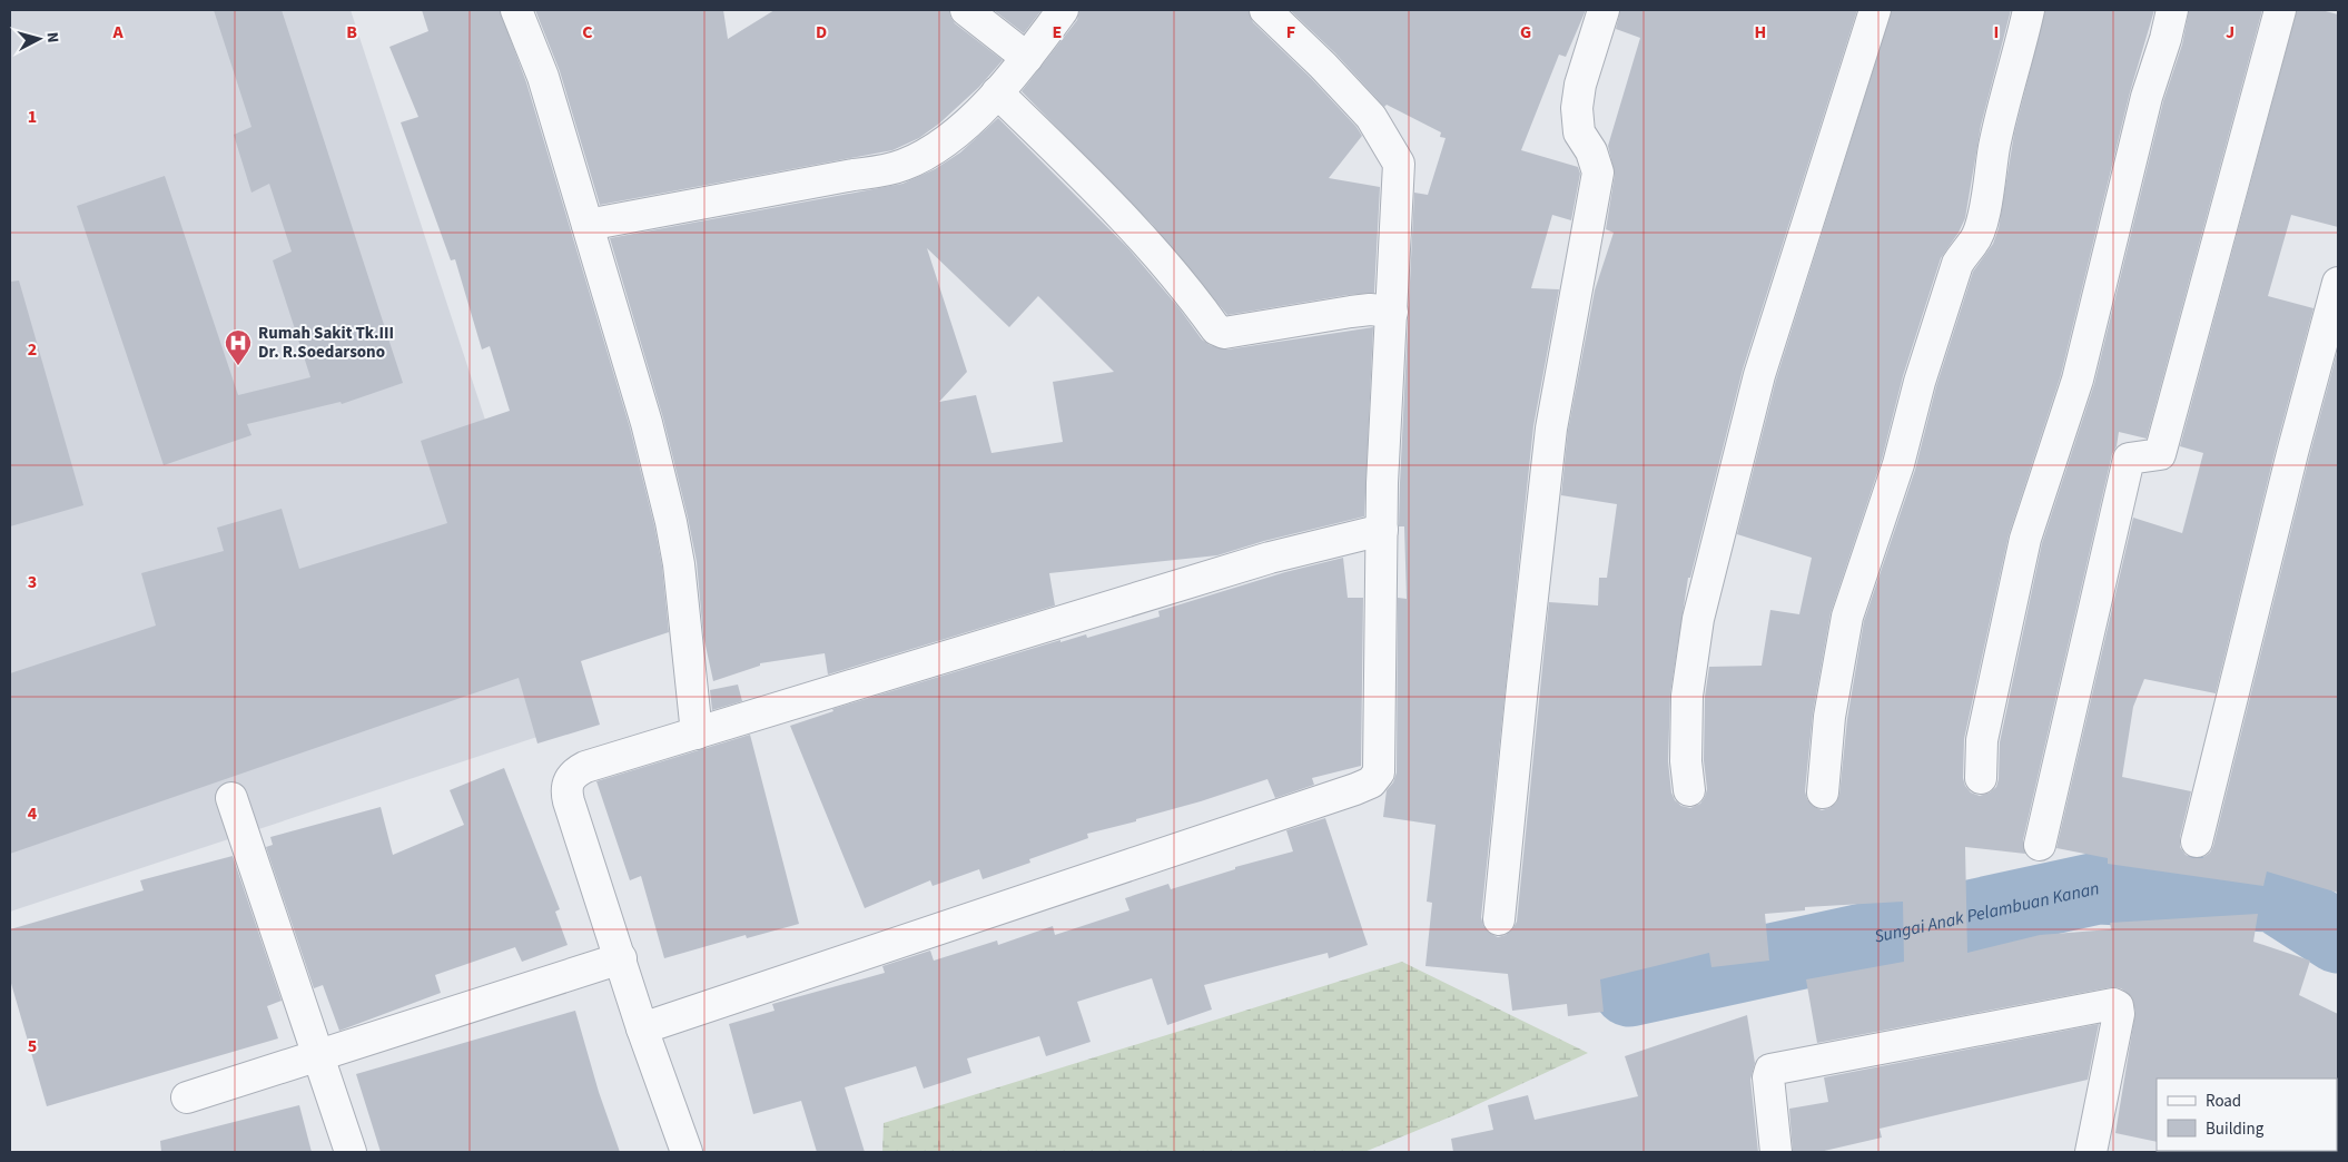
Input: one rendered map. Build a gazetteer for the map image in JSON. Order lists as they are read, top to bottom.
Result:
{
  "water": ["Sungai Anak Pelambuan Kanan"],
  "places": {
    "hospital": ["Rumah Sakit Tk.III Dr. R.Soedarsono"]
  },
  "legend": ["Road", "Building"],
  "north": "right",
  "grid": {
    "columns": [
      "A",
      "B",
      "C",
      "D",
      "E",
      "F",
      "G",
      "H",
      "I",
      "J"
    ],
    "rows": [
      "1",
      "2",
      "3",
      "4",
      "5"
    ]
  }
}
